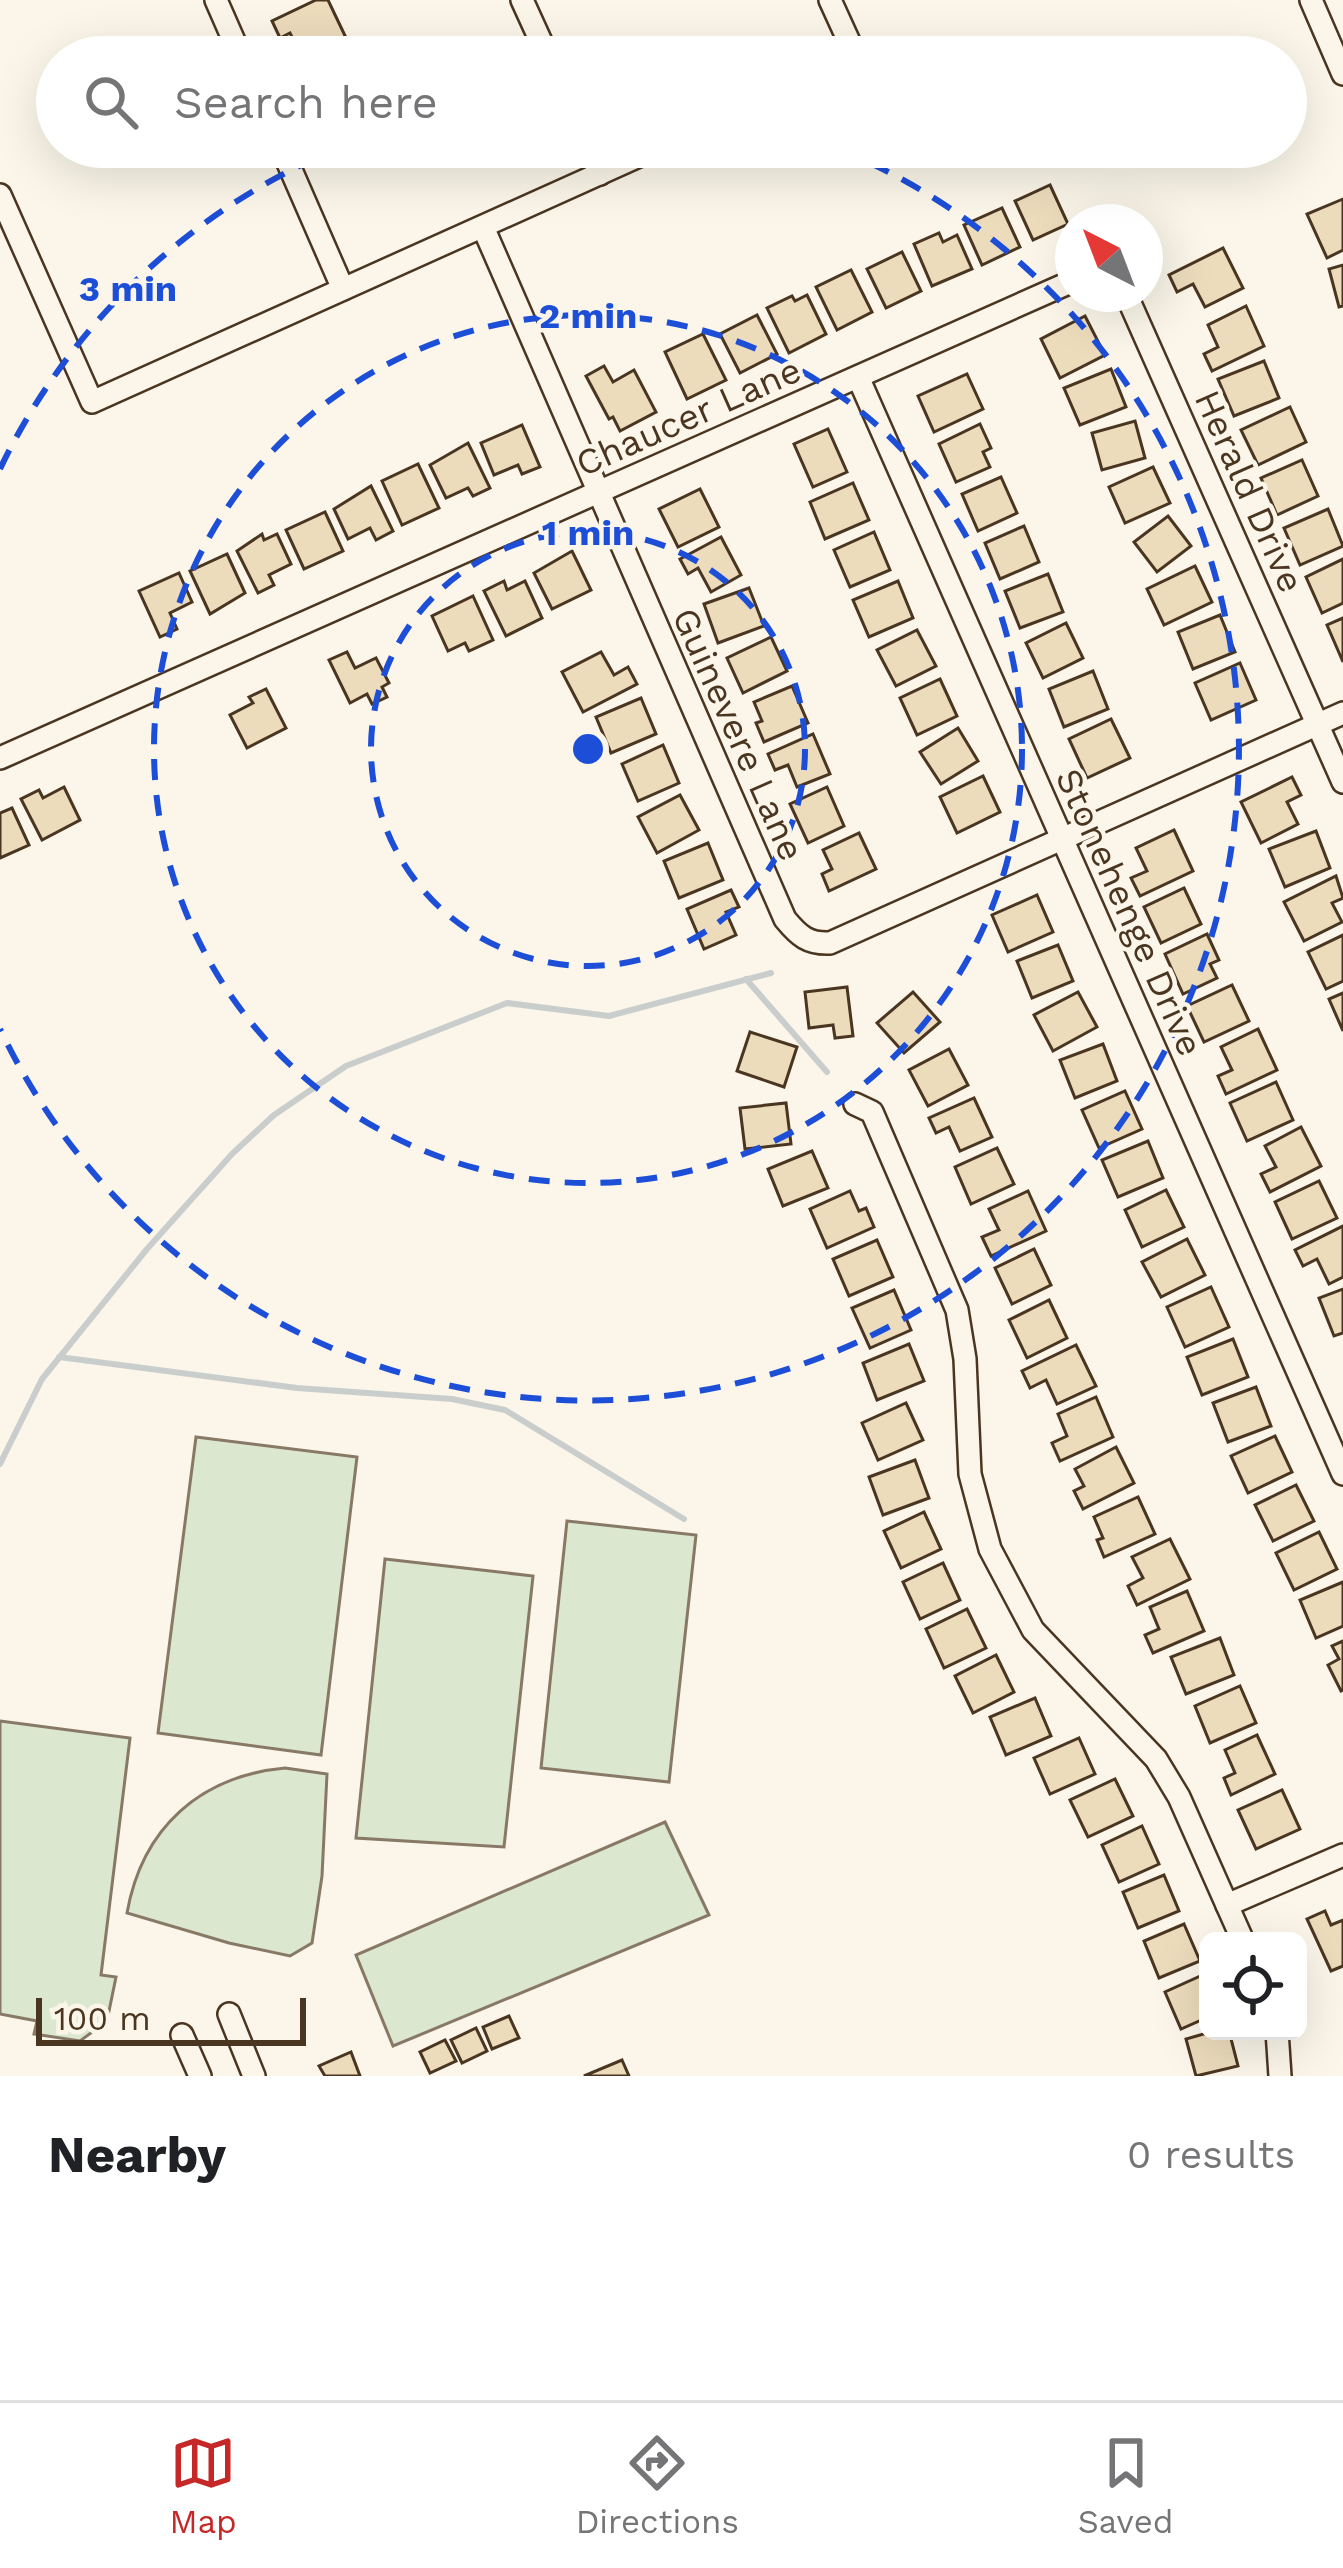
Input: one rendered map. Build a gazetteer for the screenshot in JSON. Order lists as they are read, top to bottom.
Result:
{
  "streets": {
    "street": [
      "Chaucer Lane",
      "Herald Drive",
      "Guinevere Lane",
      "Stonehenge Drive"
    ]
  },
  "crossings": [
    ["Chaucer Lane", "Guinevere Lane"],
    ["Chaucer Lane", "Stonehenge Drive"],
    ["Guinevere Lane", "Stonehenge Drive"]
  ],
  "scale_bar": "100 m",
  "north": "top left",
  "page": {
    "search": "Search here",
    "scale": "100 m",
    "heading": ["Nearby", "0 results"],
    "nav": ["Map", "Directions", "Saved"]
  },
  "rings": ["3 min", "2 min", "1 min"]
}
